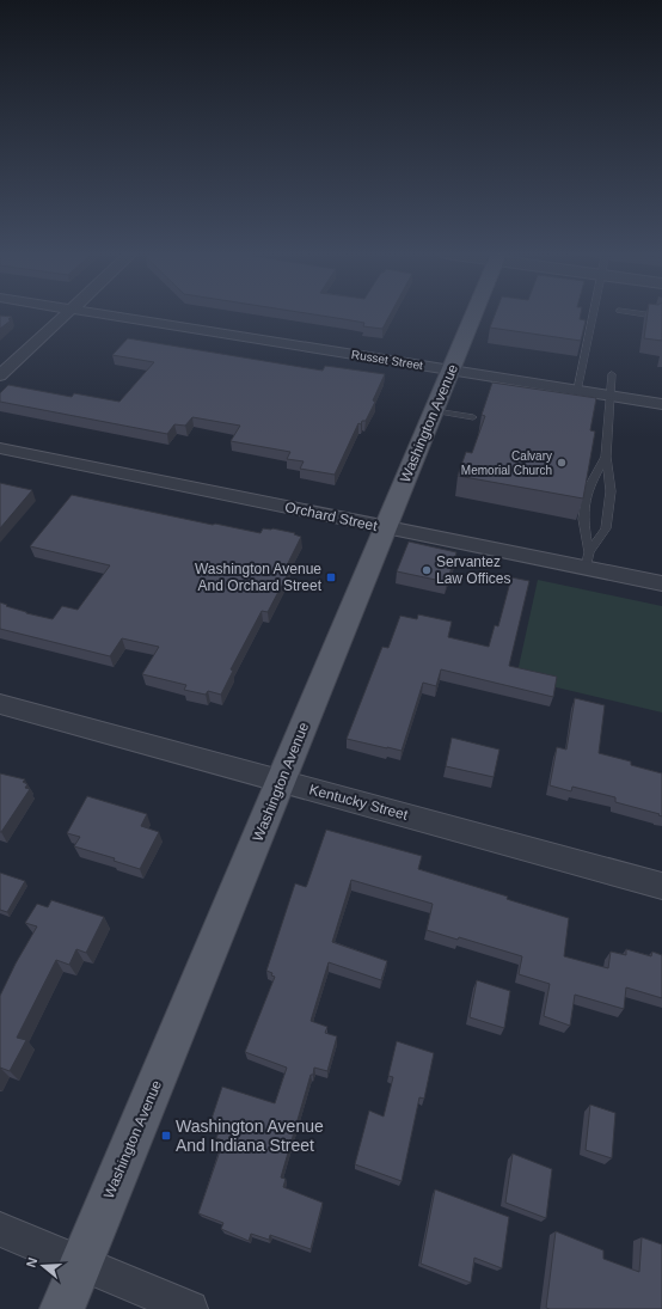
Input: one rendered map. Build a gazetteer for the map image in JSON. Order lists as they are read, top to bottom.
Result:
{
  "streets": {
    "main road": ["Washington Avenue"],
    "street": ["Russet Street", "Orchard Street", "Kentucky Street"]
  },
  "crossings": [
    ["Russet Street", "Washington Avenue"],
    ["Washington Avenue", "Orchard Street"],
    ["Washington Avenue", "Kentucky Street"]
  ],
  "places": {
    "other": ["Calvary Memorial Church", "Servantez Law Offices"],
    "transit": ["Washington Avenue And Orchard Street", "Washington Avenue And Indiana Street"]
  },
  "north": "left"
}
